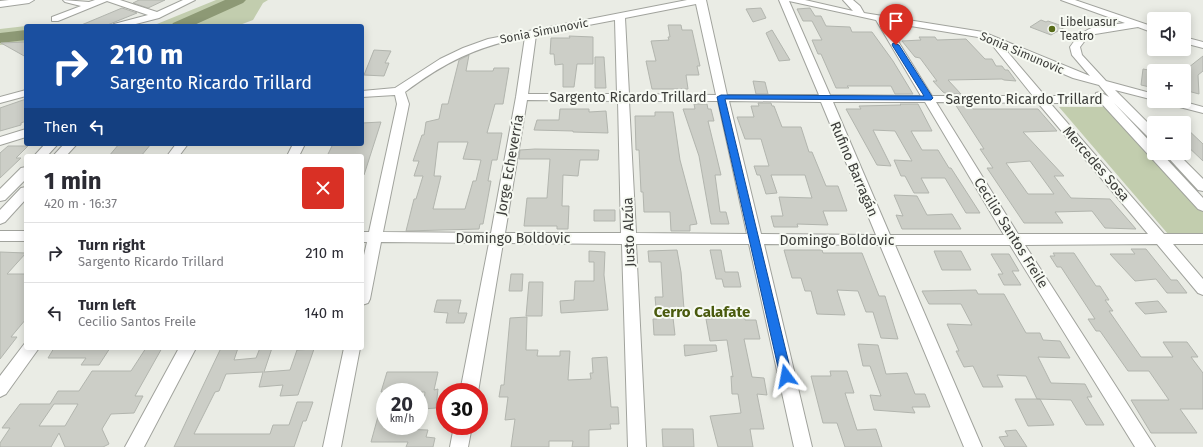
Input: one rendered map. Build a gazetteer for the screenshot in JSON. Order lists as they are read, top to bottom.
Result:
{
  "streets": {
    "street": [
      "Sonia Simunovic",
      "Sargento Ricardo Trillard",
      "Mercedes Sosa",
      "Jorge Echeverría",
      "Rufino Barragán",
      "Justo Alzúa",
      "Cecilio Santos Freile",
      "Domingo Boldovic"
    ]
  },
  "crossings": [
    ["Sonia Simunovic", "Mercedes Sosa"],
    ["Sonia Simunovic", "Jorge Echeverría"],
    ["Sonia Simunovic", "Justo Alzúa"],
    ["Sonia Simunovic", "Cecilio Santos Freile"],
    ["Sargento Ricardo Trillard", "Mercedes Sosa"],
    ["Sargento Ricardo Trillard", "Jorge Echeverría"],
    ["Sargento Ricardo Trillard", "Rufino Barragán"],
    ["Sargento Ricardo Trillard", "Justo Alzúa"],
    ["Sargento Ricardo Trillard", "Cecilio Santos Freile"],
    ["Mercedes Sosa", "Domingo Boldovic"],
    ["Jorge Echeverría", "Domingo Boldovic"],
    ["Rufino Barragán", "Domingo Boldovic"],
    ["Justo Alzúa", "Domingo Boldovic"],
    ["Cecilio Santos Freile", "Domingo Boldovic"]
  ],
  "districts": ["Cerro Calafate"],
  "places": ["Libeluasur Teatro"],
  "page": {
    "map_buttons": ["+", "−"],
    "turn": ["210 m", "Sargento Ricardo Trillard"],
    "then": "Then",
    "heading": ["1 min", "420 m · 16:37"],
    "list": [
      {
        "name": "Turn right",
        "note": "Sargento Ricardo Trillard",
        "value": "210 m"
      },
      {
        "name": "Turn left",
        "note": "Cecilio Santos Freile",
        "value": "140 m"
      }
    ],
    "speed": "20 km/h",
    "limit": "30"
  }
}
